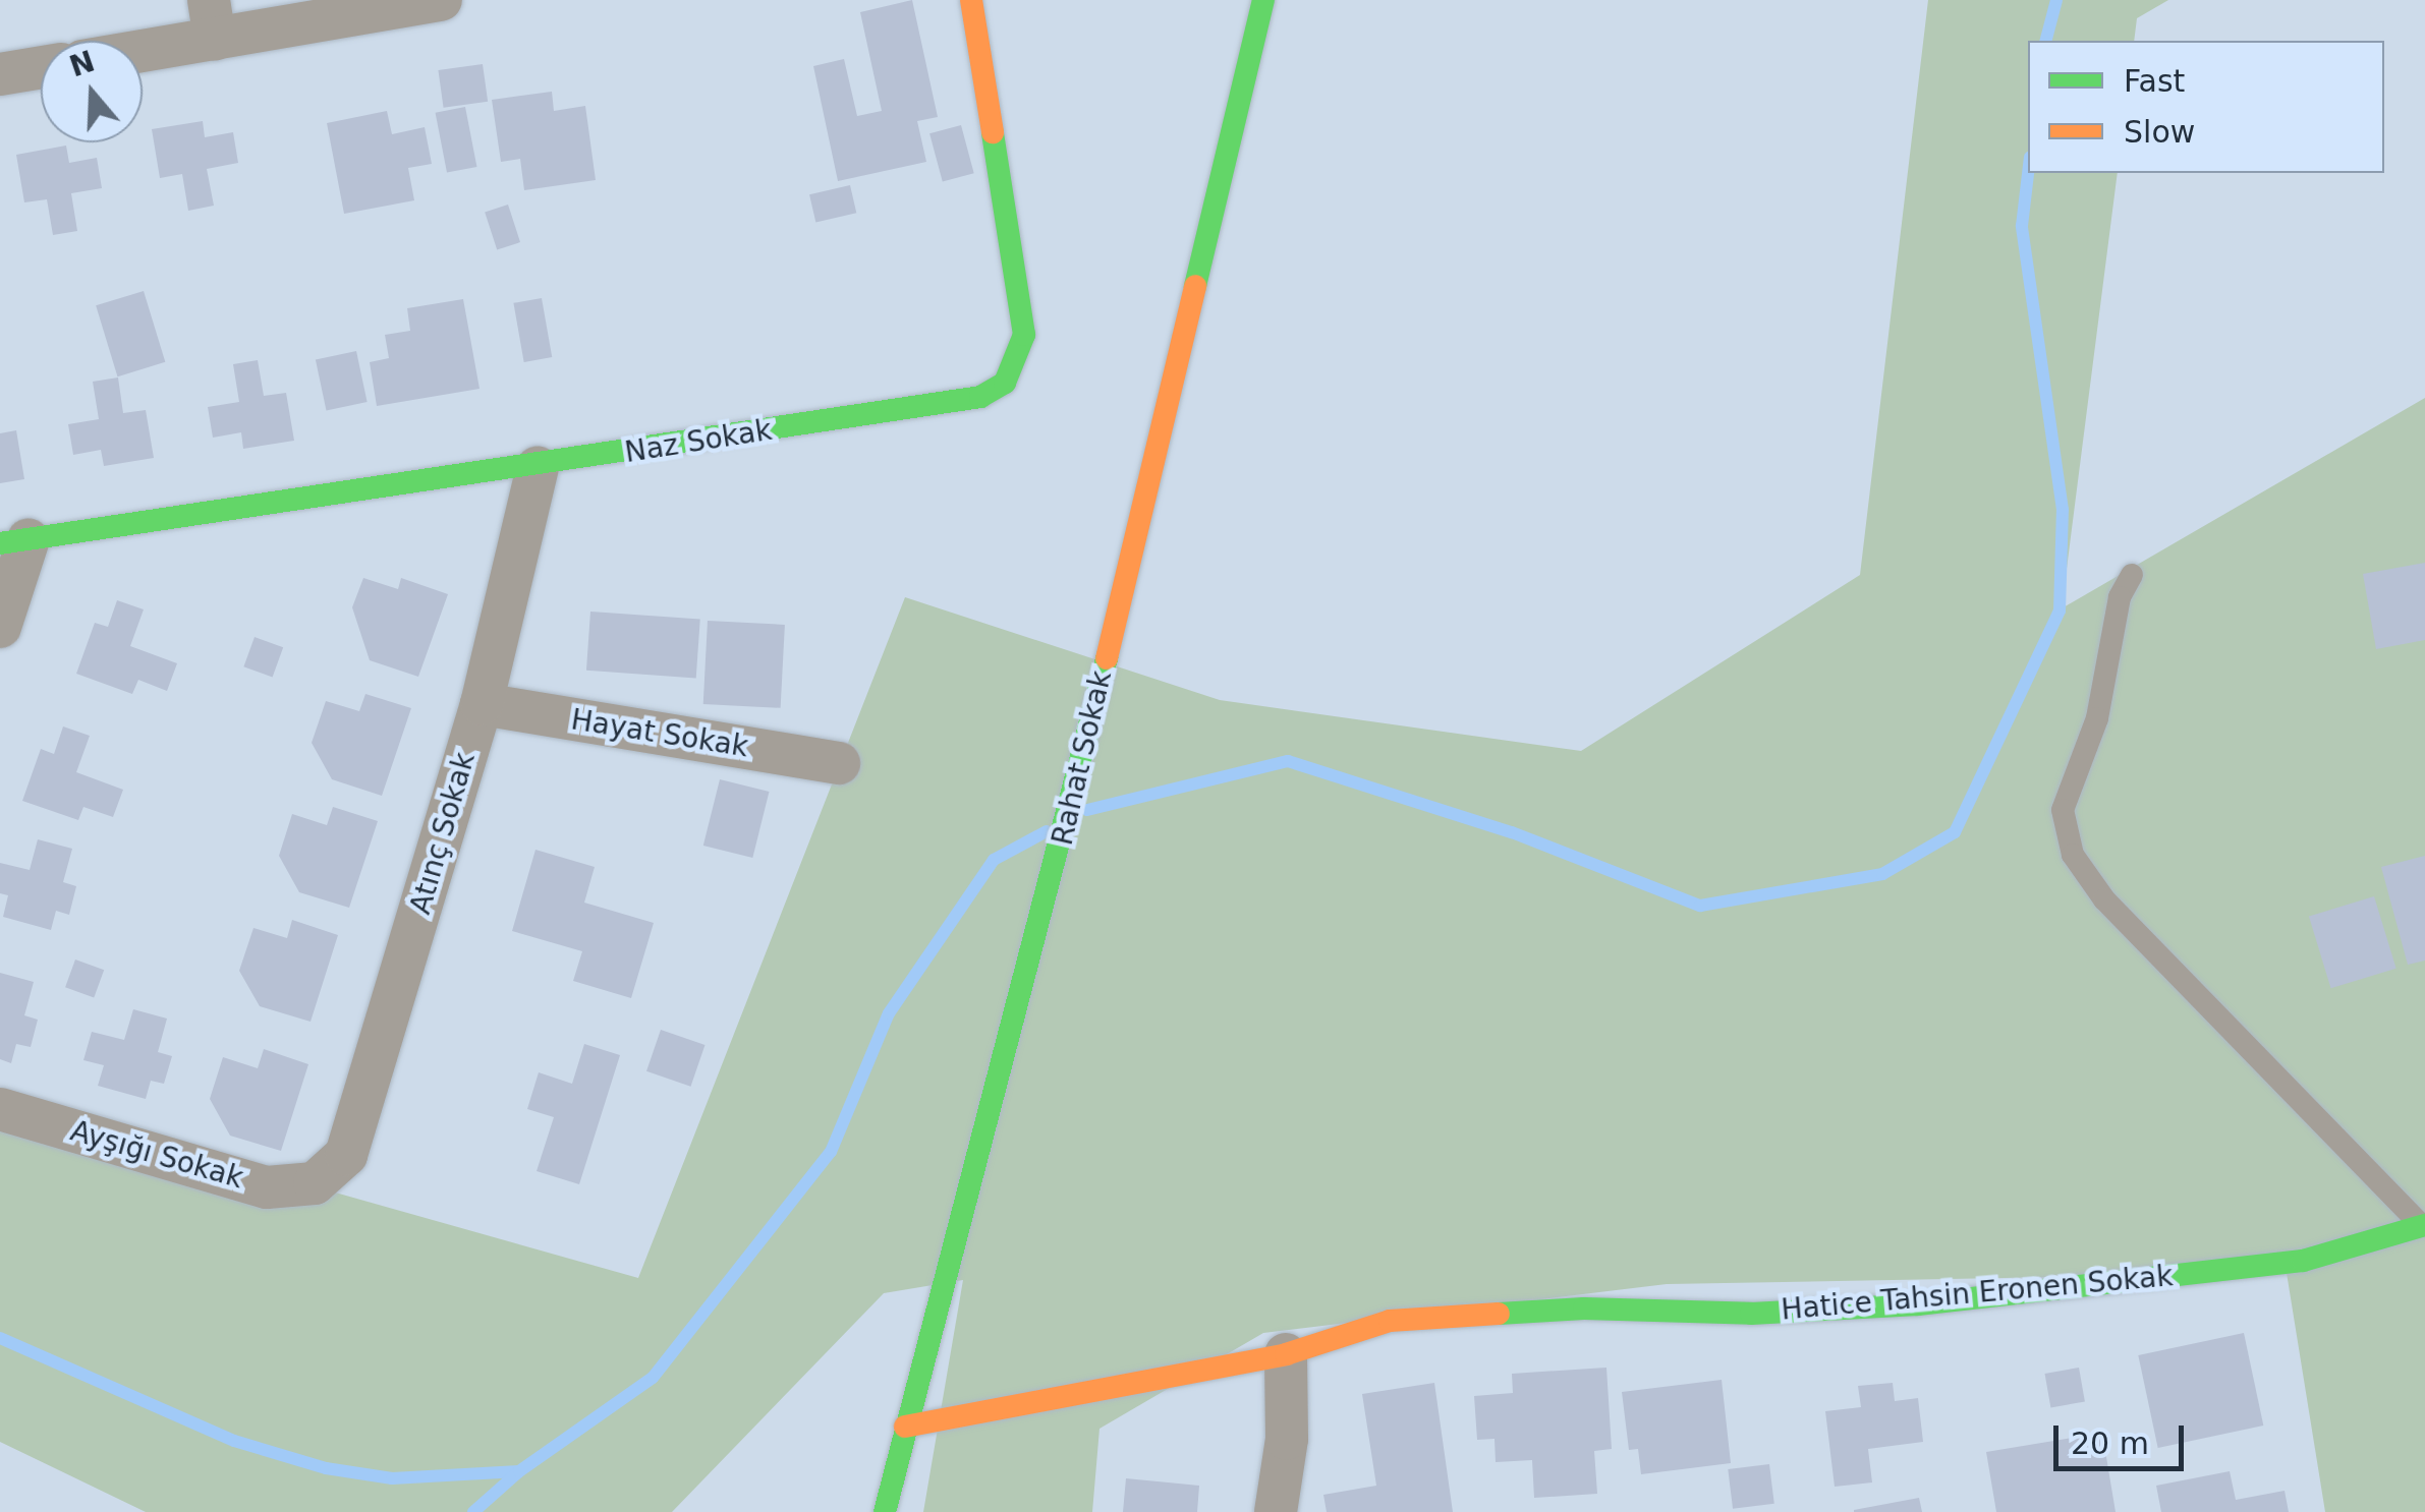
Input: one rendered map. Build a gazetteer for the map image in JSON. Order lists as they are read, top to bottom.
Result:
{
  "streets": {
    "street": [
      "Naz Sokak",
      "Hayat Sokak",
      "Rahat Sokak",
      "Atınç Sokak",
      "Ayşığı Sokak",
      "Hatice Tahsin Eronen Sokak"
    ]
  },
  "crossings": [
    ["Naz Sokak", "Atınç Sokak"],
    ["Hayat Sokak", "Atınç Sokak"],
    ["Rahat Sokak", "Hatice Tahsin Eronen Sokak"],
    ["Atınç Sokak", "Ayşığı Sokak"]
  ],
  "legend": ["Fast", "Slow"],
  "scale_bar": "20 m",
  "north": "top"
}
